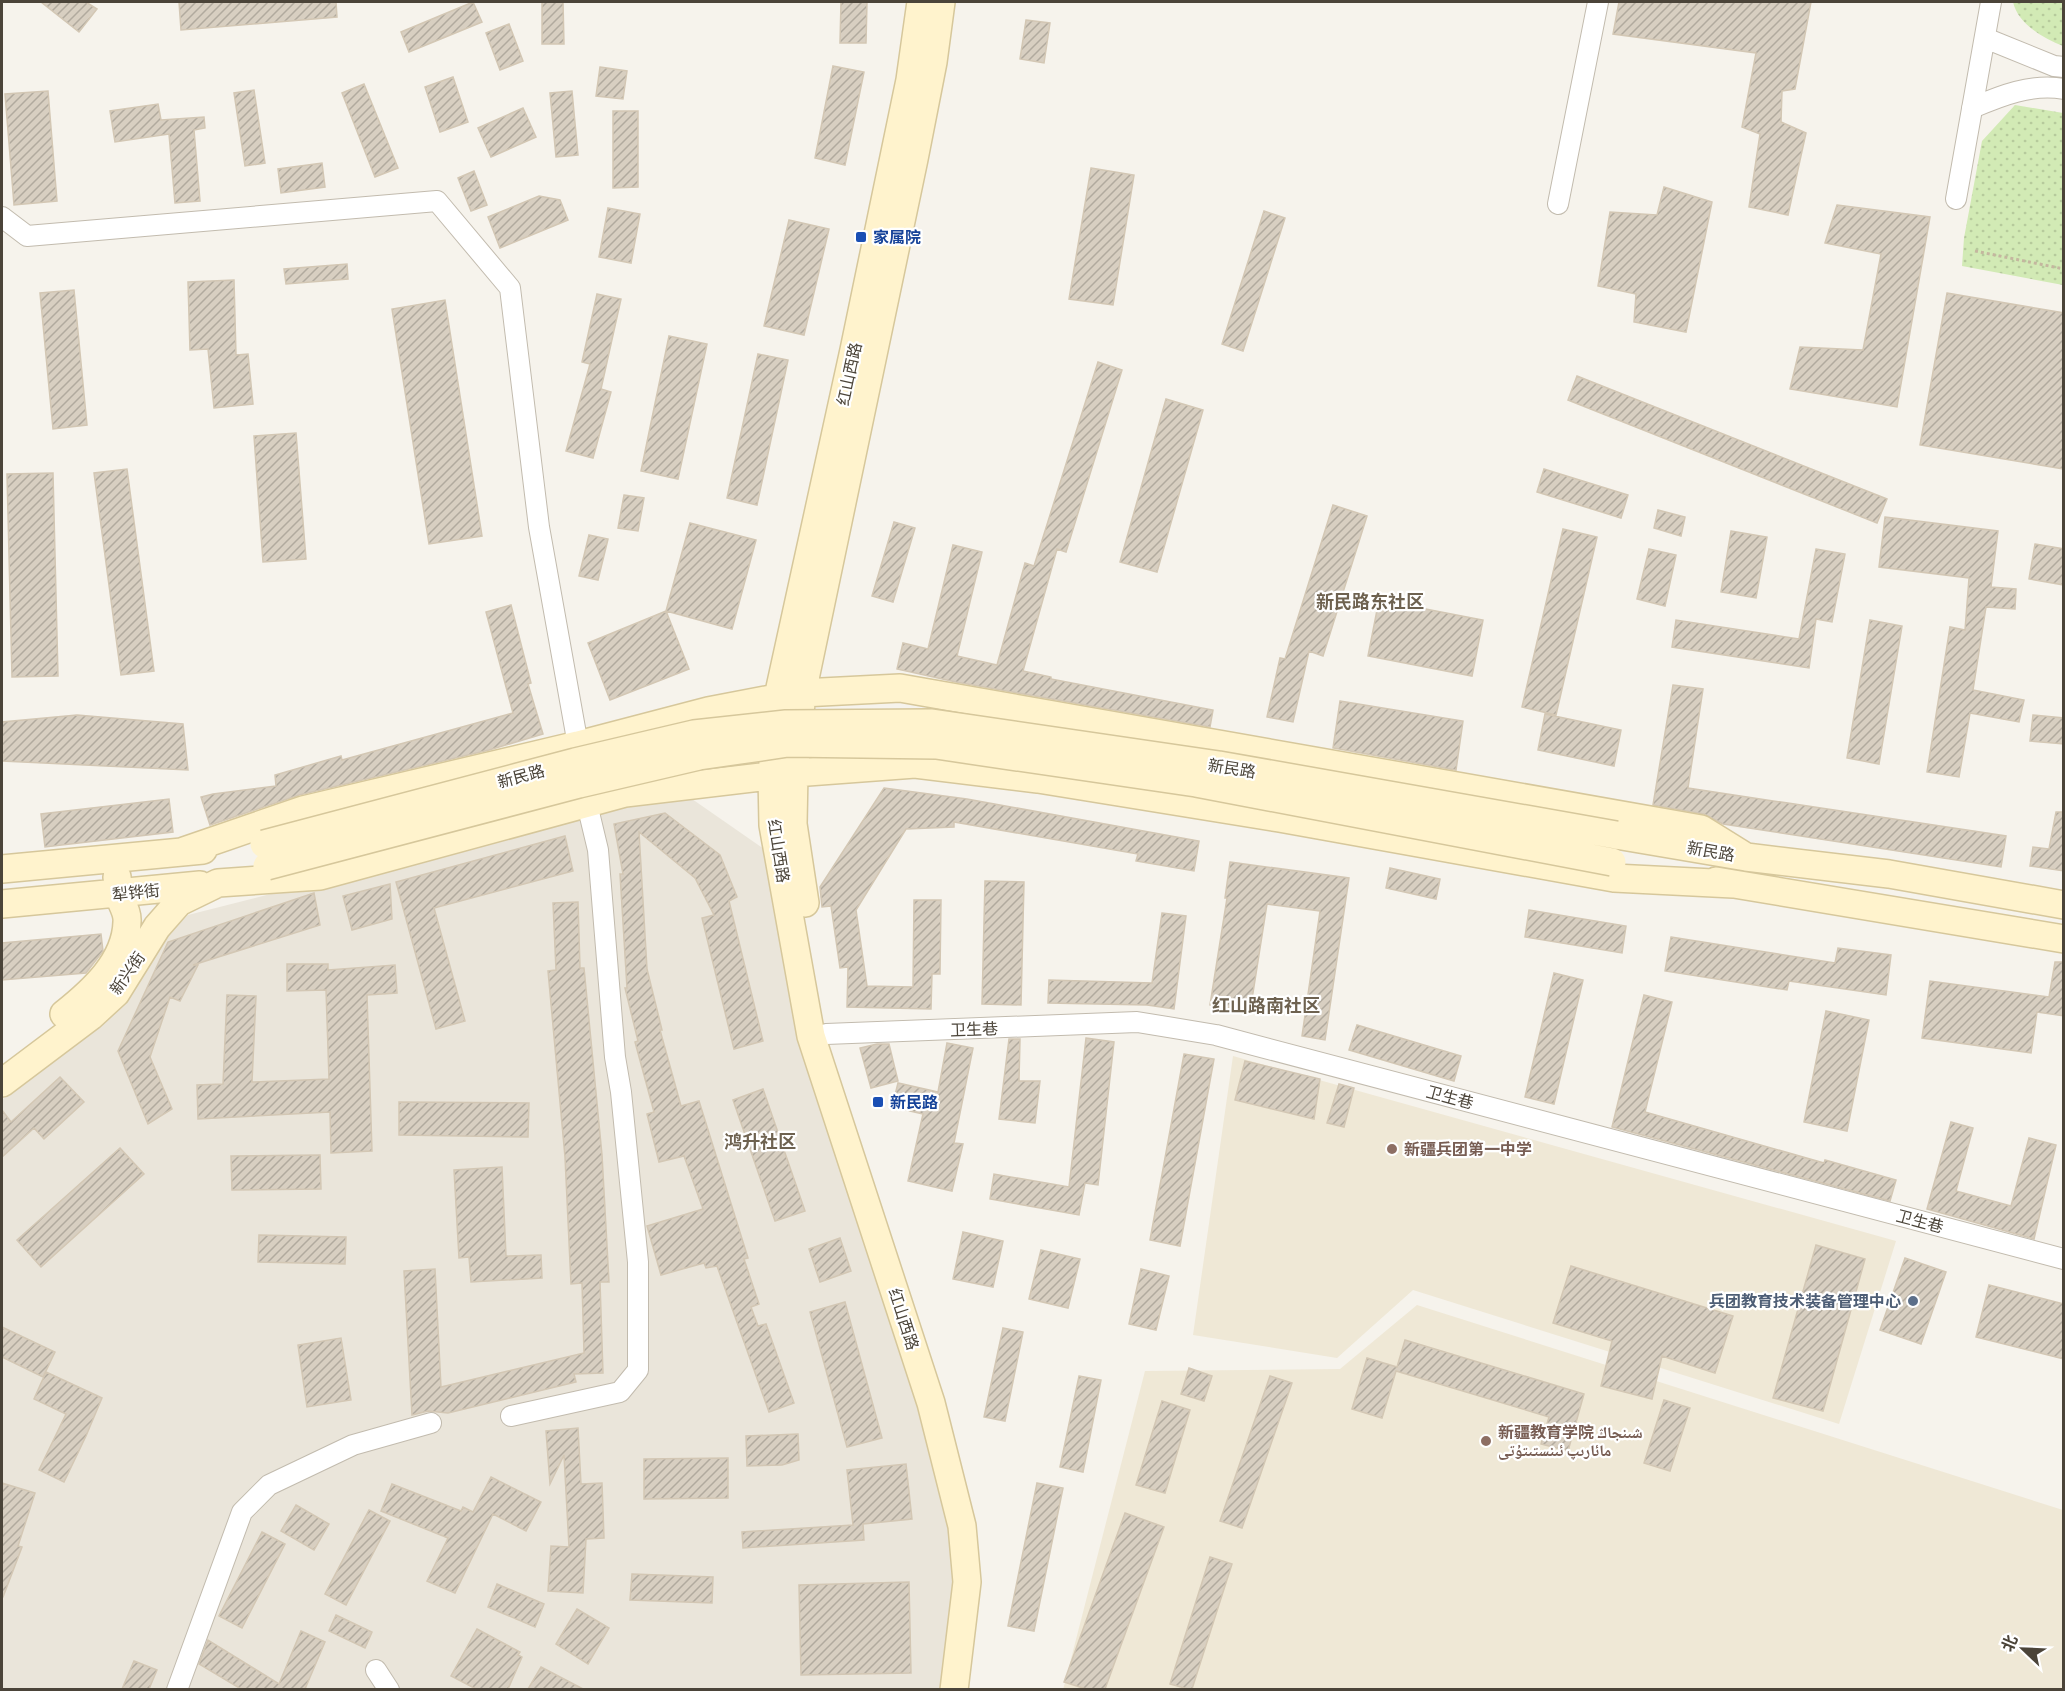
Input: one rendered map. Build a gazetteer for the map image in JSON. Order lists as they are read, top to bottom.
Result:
{
  "streets": {
    "main road": [
      "红山西路",
      "新民路",
      "犁铧街",
      "新兴街"
    ],
    "street": ["卫生巷"]
  },
  "crossings": [
    ["红山西路", "卫生巷"],
    ["新民路", "犁铧街"],
    ["犁铧街", "新兴街"]
  ],
  "districts": ["新民路东社区", "红山路南社区", "鸿升社区"],
  "places": {
    "transit": ["家属院", "新民路"],
    "other": ["新疆兵团第一中学", "兵团教育技术装备管理中心", "新疆教育学院 شىنجاڭ مائارىپ ئىنستىتۇتى"]
  },
  "north": "top left"
}
